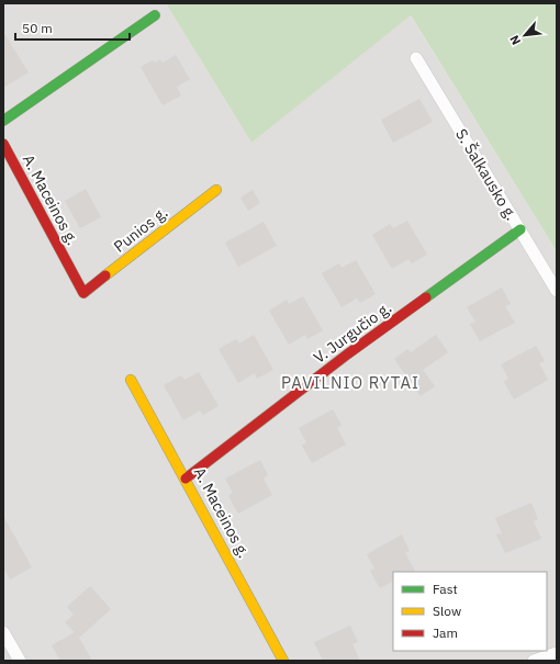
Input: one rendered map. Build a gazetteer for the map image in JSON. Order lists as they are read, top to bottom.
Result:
{
  "streets": {
    "street": [
      "S. Šalkausko g.",
      "A. Maceinos g.",
      "Punios g.",
      "V. Jurgučio g."
    ]
  },
  "crossings": [
    ["S. Šalkausko g.", "V. Jurgučio g."],
    ["A. Maceinos g.", "Punios g."],
    ["A. Maceinos g.", "V. Jurgučio g."]
  ],
  "districts": ["PAVILNIO RYTAI"],
  "legend": ["Fast", "Slow", "Jam"],
  "scale_bar": "50 m",
  "north": "bottom left"
}
